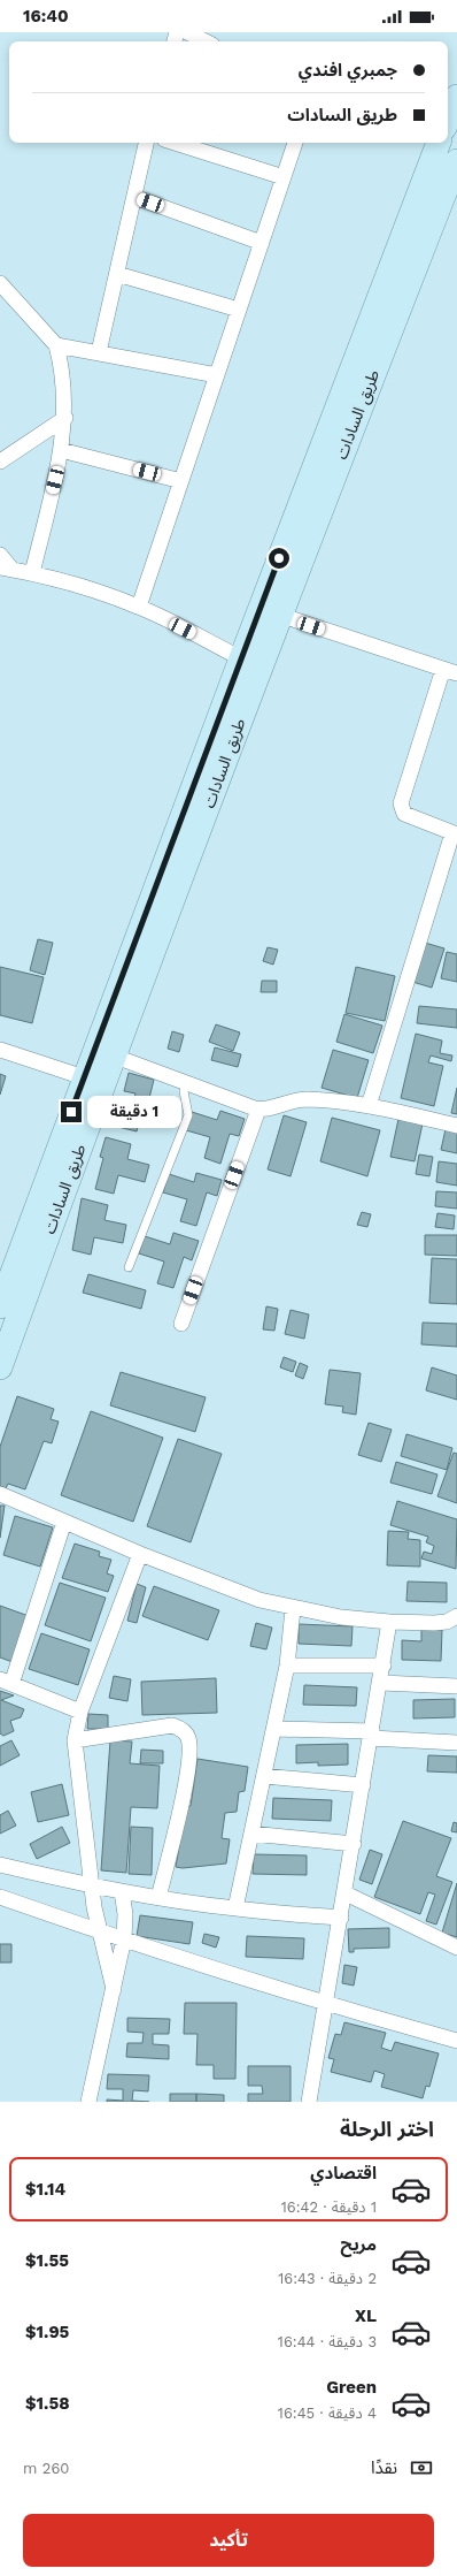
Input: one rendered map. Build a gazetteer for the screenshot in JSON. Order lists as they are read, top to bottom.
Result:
{
  "streets": {
    "main road": ["طريق السادات"]
  },
  "page": {
    "status": "16:40",
    "banner": ["جمبري افندي", "طريق السادات"],
    "bubble": "1 دقيقة",
    "heading": "اختر الرحلة",
    "list": [
      {
        "name": "اقتصادي",
        "note": "1 دقيقة · 16:42",
        "value": "$1.14"
      },
      {
        "name": "مريح",
        "note": "2 دقيقة · 16:43",
        "value": "$1.55"
      },
      {
        "name": "XL",
        "note": "3 دقيقة · 16:44",
        "value": "$1.95"
      },
      {
        "name": "Green",
        "note": "4 دقيقة · 16:45",
        "value": "$1.58"
      }
    ],
    "pay": ["نقدًا", "260 m"],
    "buttons": "تأكيد"
  }
}
